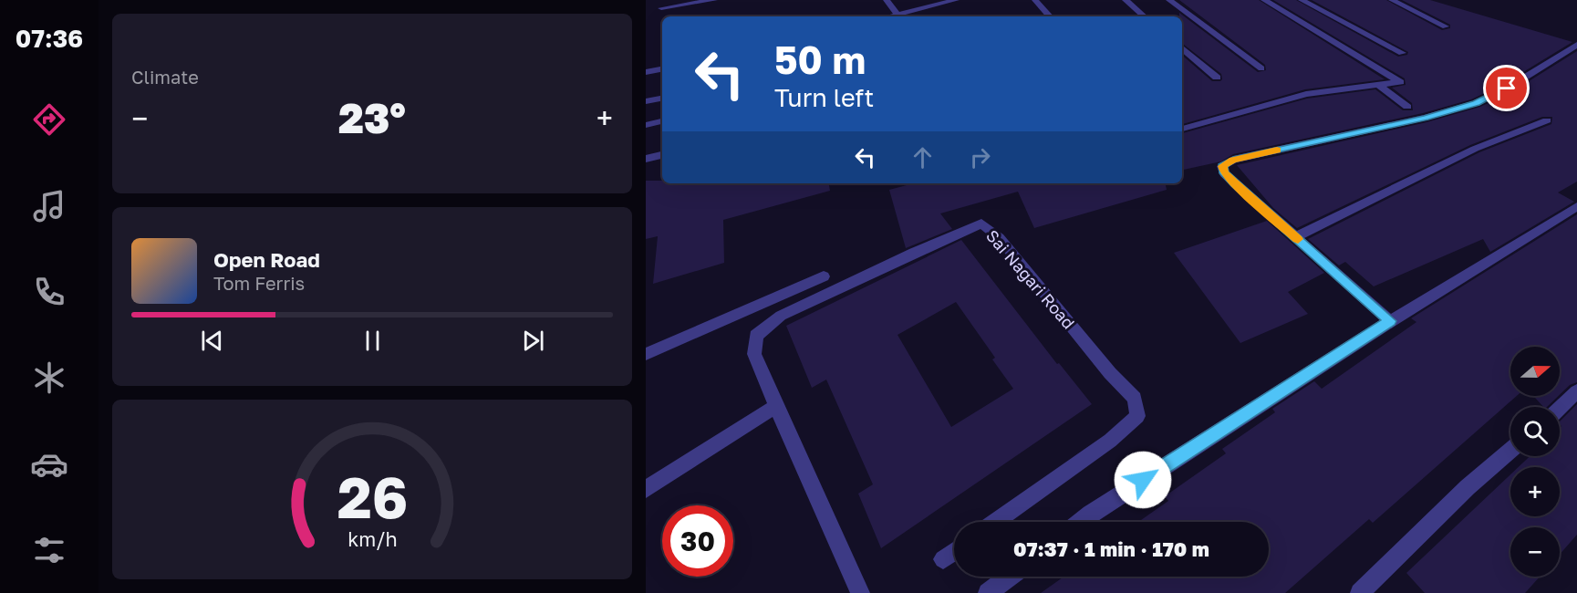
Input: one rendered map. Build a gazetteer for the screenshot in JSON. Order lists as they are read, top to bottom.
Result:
{
  "streets": {
    "street": ["Sai Nagari Road"]
  },
  "north": "right",
  "page": {
    "tabs": "07:36",
    "tile": "Climate",
    "turn": ["50 m", "Turn left"],
    "heat": ["−", "23°", "+"],
    "song": ["Open Road", "Tom Ferris"],
    "map_buttons": ["+", "−"],
    "limit": "30",
    "trip": "07:37 · 1 min · 170 m",
    "gauge": ["26", "km/h"]
  }
}
